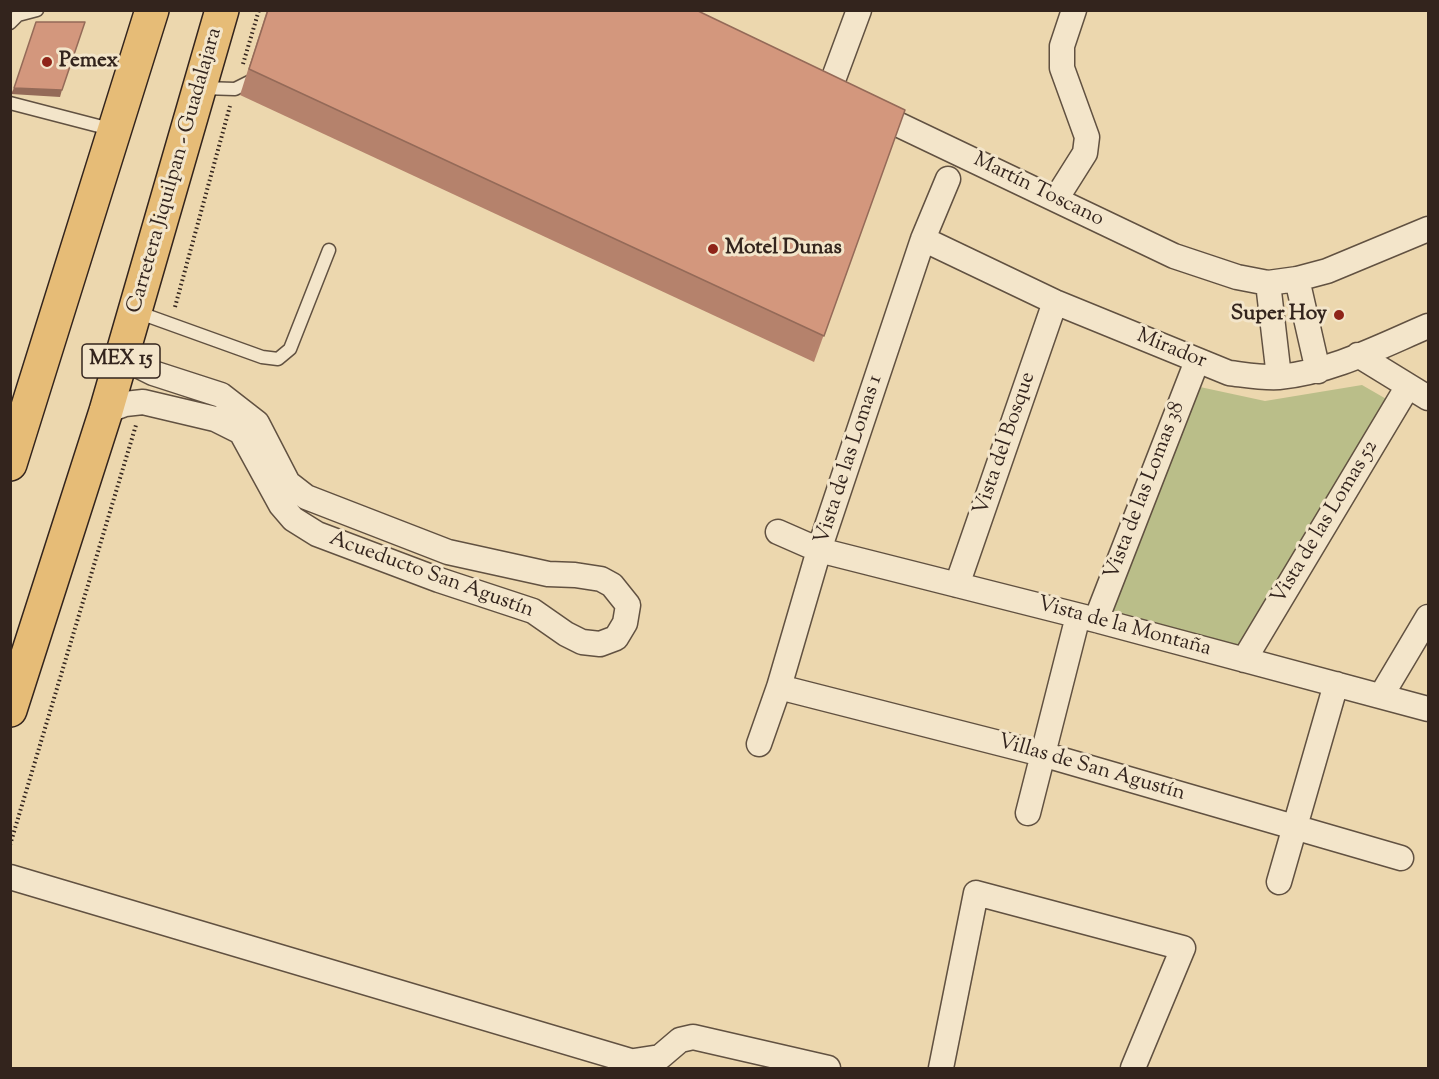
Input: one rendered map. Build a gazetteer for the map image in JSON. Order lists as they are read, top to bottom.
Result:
{
  "streets": {
    "highway": ["Carretera Jiquilpan - Guadalajara", "MEX 15"],
    "street": [
      "Martín Toscano",
      "Mirador",
      "Vista del Bosque",
      "Vista de las Lomas 1",
      "Vista de las Lomas 38",
      "Vista de las Lomas 52",
      "Acueducto San Agustín",
      "Vista de la Montaña",
      "Villas de San Agustín"
    ]
  },
  "crossings": [
    ["Carretera Jiquilpan - Guadalajara", "Acueducto San Agustín"],
    ["Mirador", "Vista del Bosque"],
    ["Mirador", "Vista de las Lomas 1"],
    ["Mirador", "Vista de las Lomas 38"],
    ["Vista del Bosque", "Vista de la Montaña"],
    ["Vista de las Lomas 1", "Vista de la Montaña"],
    ["Vista de las Lomas 1", "Villas de San Agustín"],
    ["Vista de las Lomas 38", "Vista de la Montaña"],
    ["Vista de las Lomas 38", "Villas de San Agustín"],
    ["Vista de las Lomas 52", "Vista de la Montaña"]
  ],
  "places": ["Pemex", "Motel Dunas", "Super Hoy"]
}
